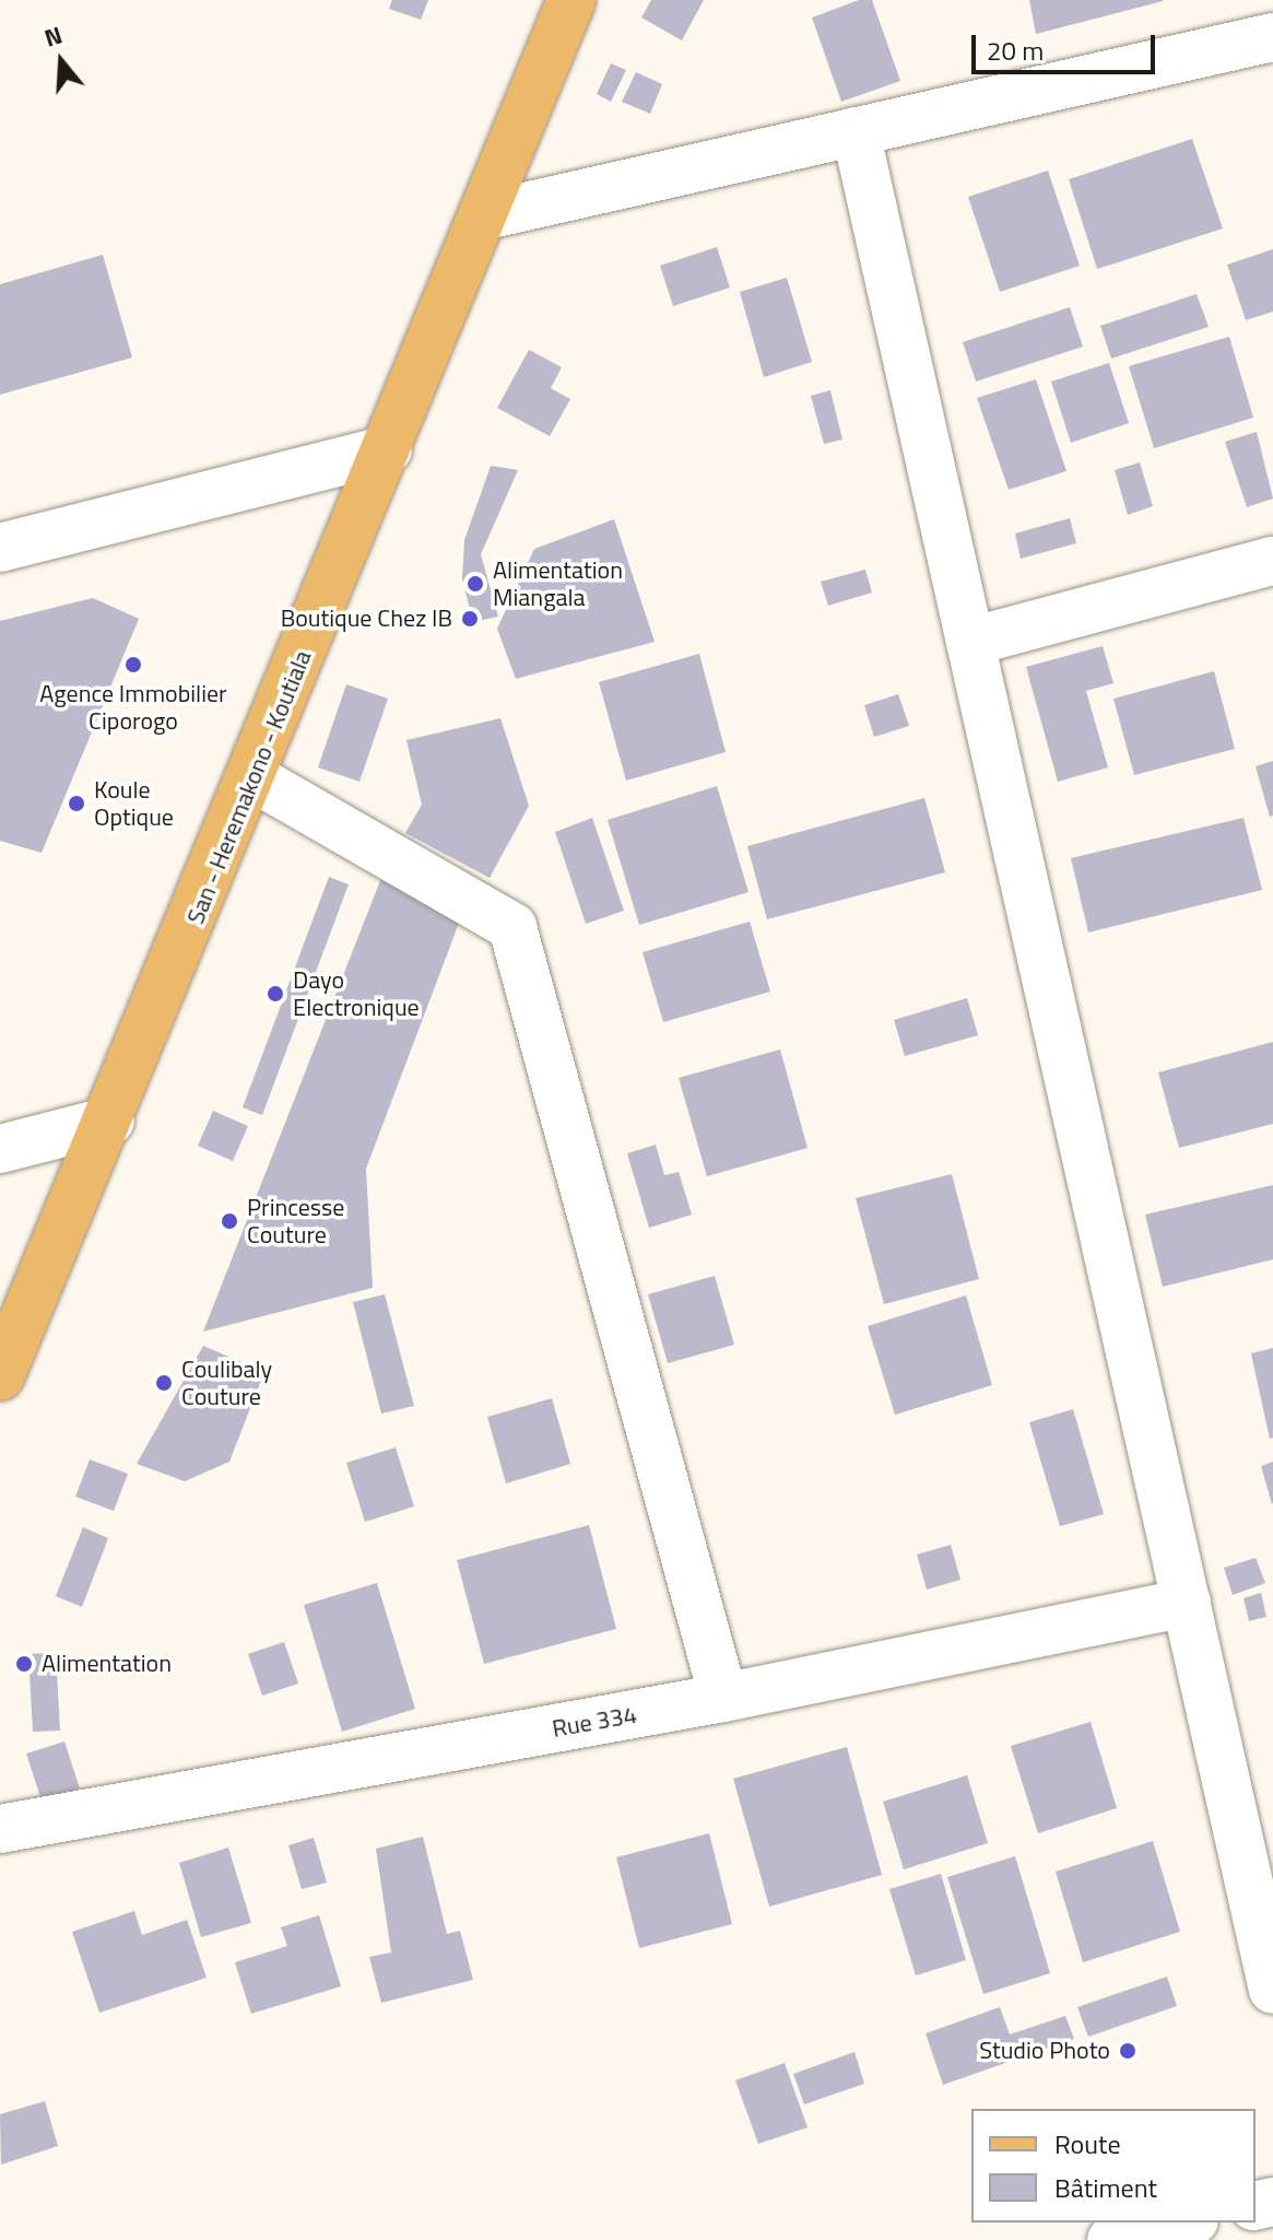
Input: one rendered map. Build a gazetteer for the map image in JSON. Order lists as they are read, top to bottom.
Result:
{
  "streets": {
    "main road": ["San - Heremakono - Koutiala"],
    "street": ["Rue 334"]
  },
  "places": [
    "Alimentation Miangala",
    "Boutique Chez IB",
    "Agence Immobilier Ciporogo",
    "Koule Optique",
    "Dayo Electronique",
    "Princesse Couture",
    "Coulibaly Couture",
    "Alimentation",
    "Studio Photo"
  ],
  "legend": ["Route", "Bâtiment"],
  "scale_bar": "20 m",
  "north": "top"
}
